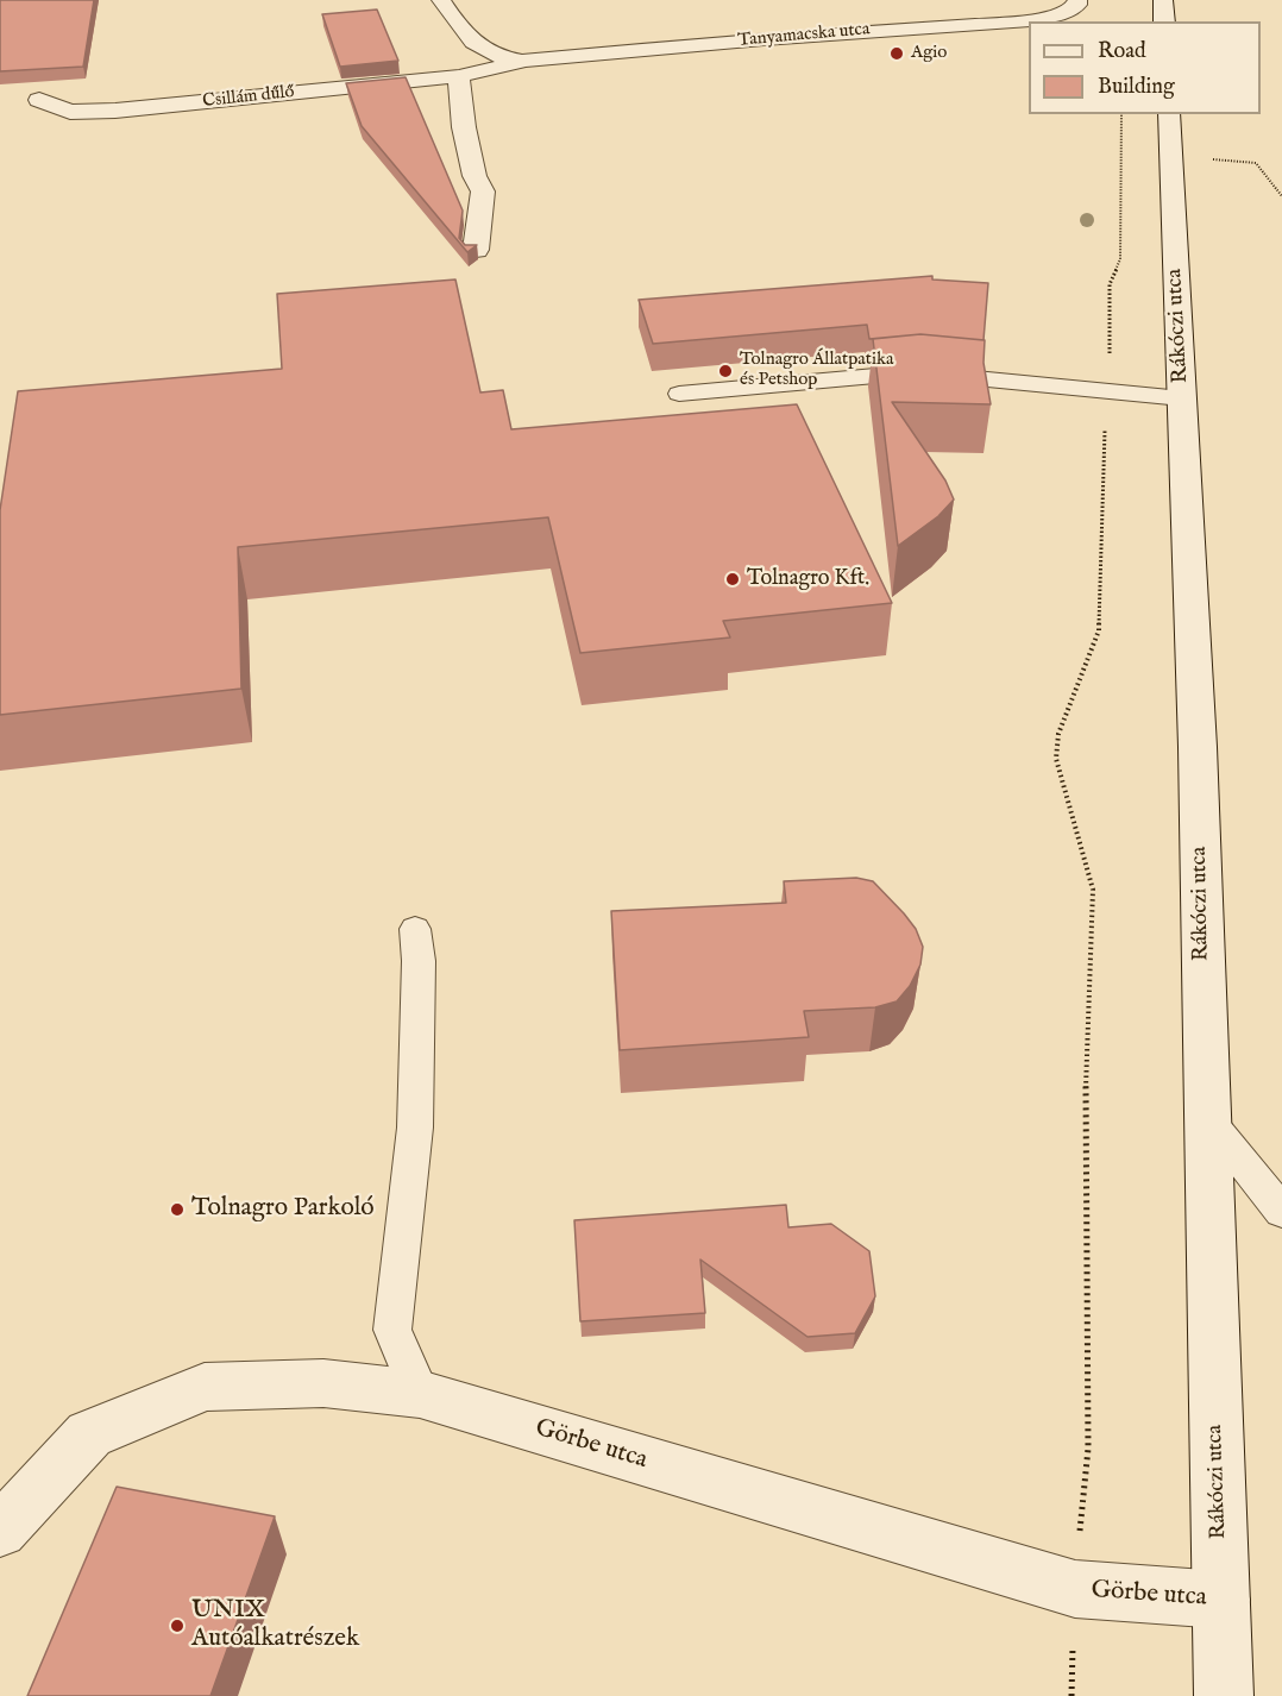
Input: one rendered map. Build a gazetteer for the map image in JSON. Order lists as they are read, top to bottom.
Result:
{
  "streets": {
    "street": [
      "Tanyamacska utca",
      "Csillám dűlő",
      "Rákóczi utca",
      "Görbe utca"
    ]
  },
  "crossings": [
    ["Tanyamacska utca", "Csillám dűlő"],
    ["Rákóczi utca", "Görbe utca"]
  ],
  "places": [
    "Agio",
    "Tolnagro Állatpatika és Petshop",
    "Tolnagro Kft.",
    "Tolnagro Parkoló",
    "UNIX Autóalkatrészek"
  ],
  "legend": ["Road", "Building"]
}
